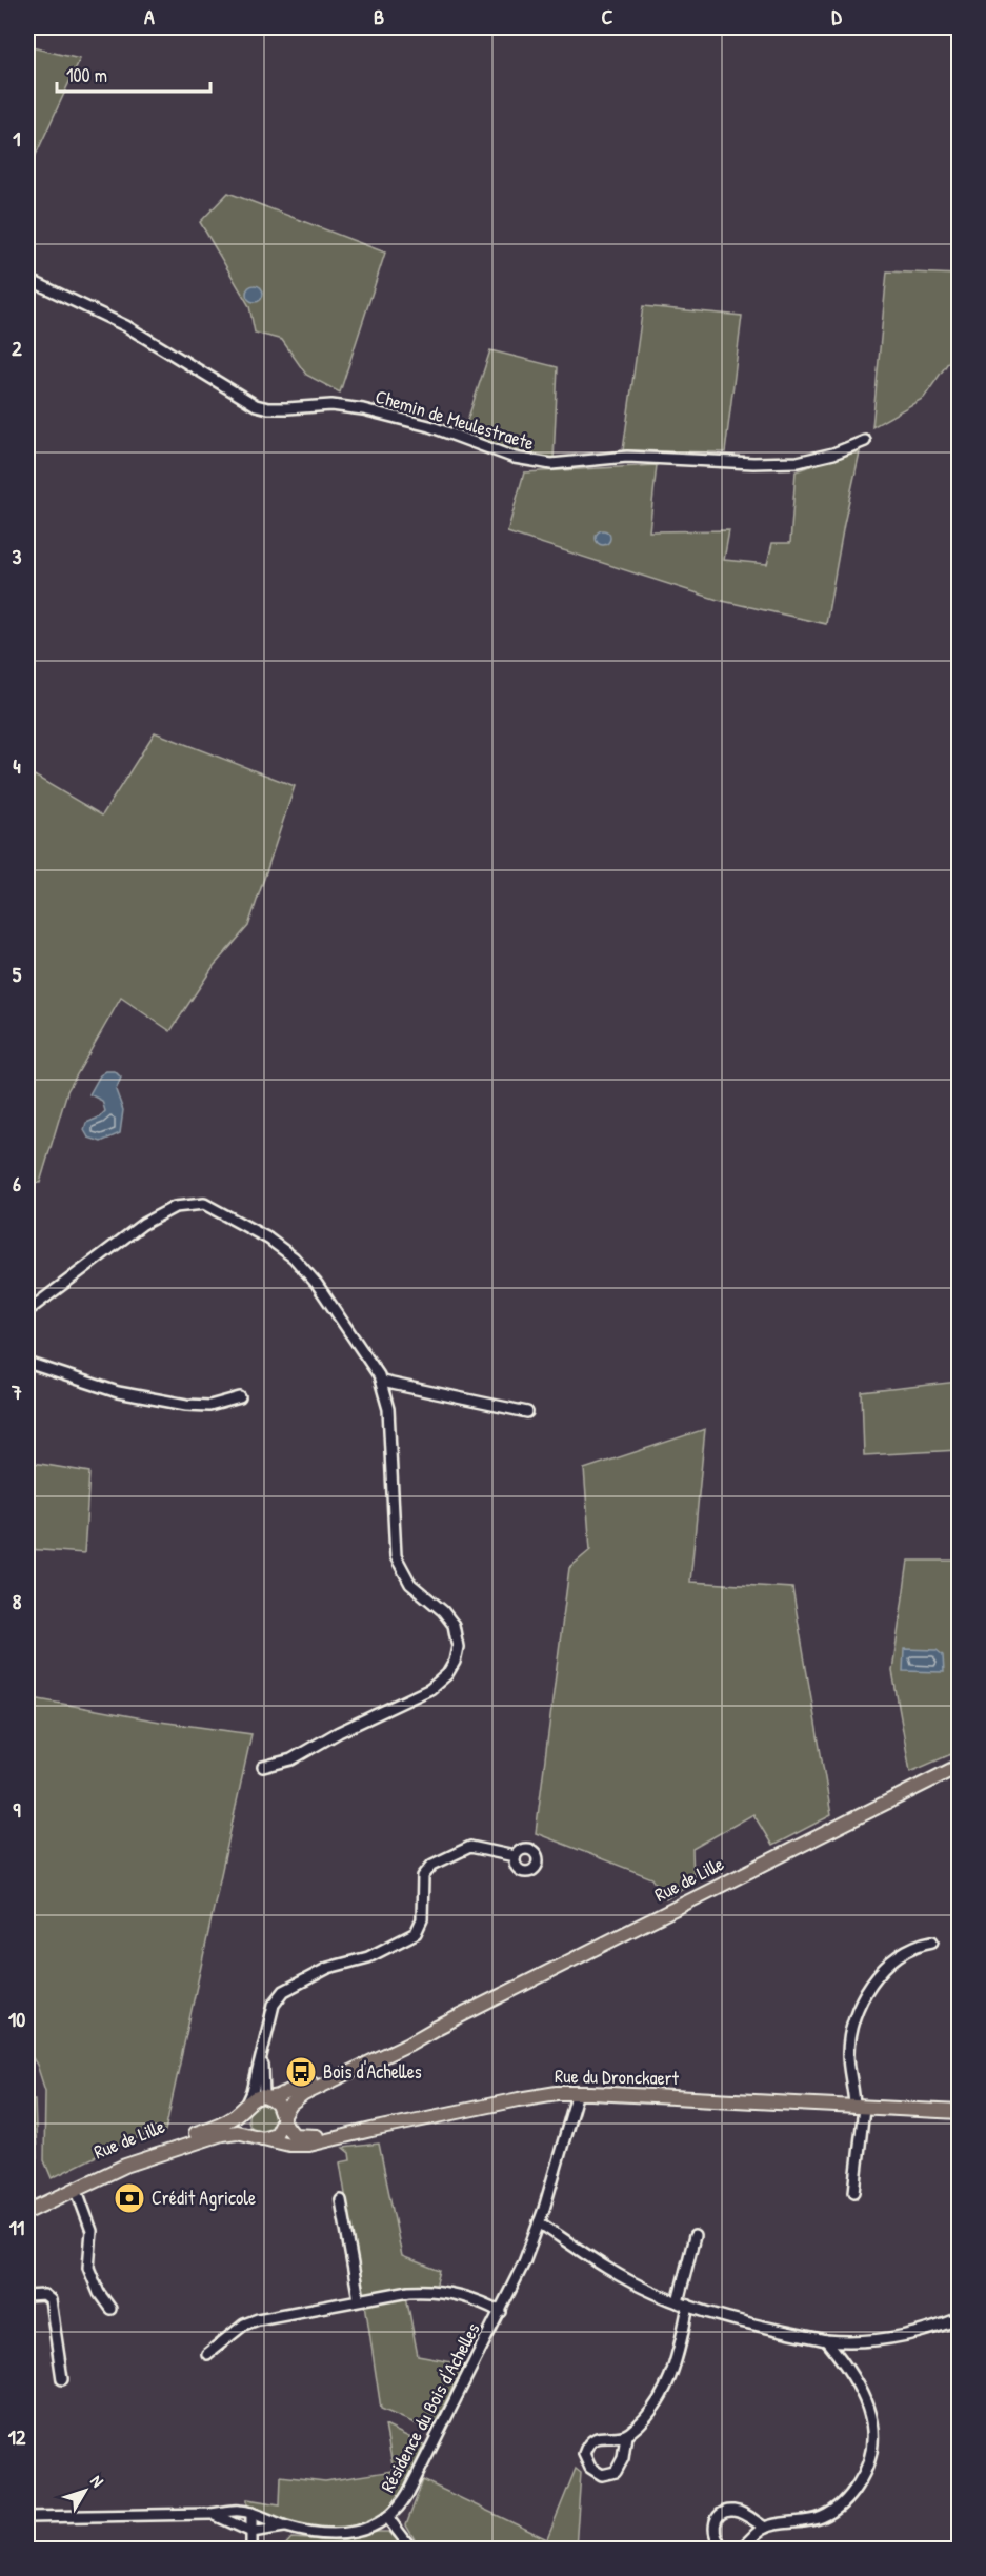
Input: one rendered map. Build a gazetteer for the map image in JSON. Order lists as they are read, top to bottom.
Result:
{
  "streets": {
    "main road": ["Rue de Lille", "Rue du Dronckaert"],
    "street": ["Chemin de Meulestraete", "Résidence du Bois d'Achelles"]
  },
  "crossings": [
    ["Rue de Lille", "Rue du Dronckaert"],
    ["Rue du Dronckaert", "Résidence du Bois d'Achelles"]
  ],
  "places": {
    "bus stop": ["Bois d'Achelles"],
    "bank": ["Crédit Agricole"]
  },
  "scale_bar": "100 m",
  "north": "top right",
  "grid": {
    "columns": [
      "A",
      "B",
      "C",
      "D"
    ],
    "rows": [
      "1",
      "2",
      "3",
      "4",
      "5",
      "6",
      "7",
      "8",
      "9",
      "10",
      "11",
      "12"
    ]
  }
}
